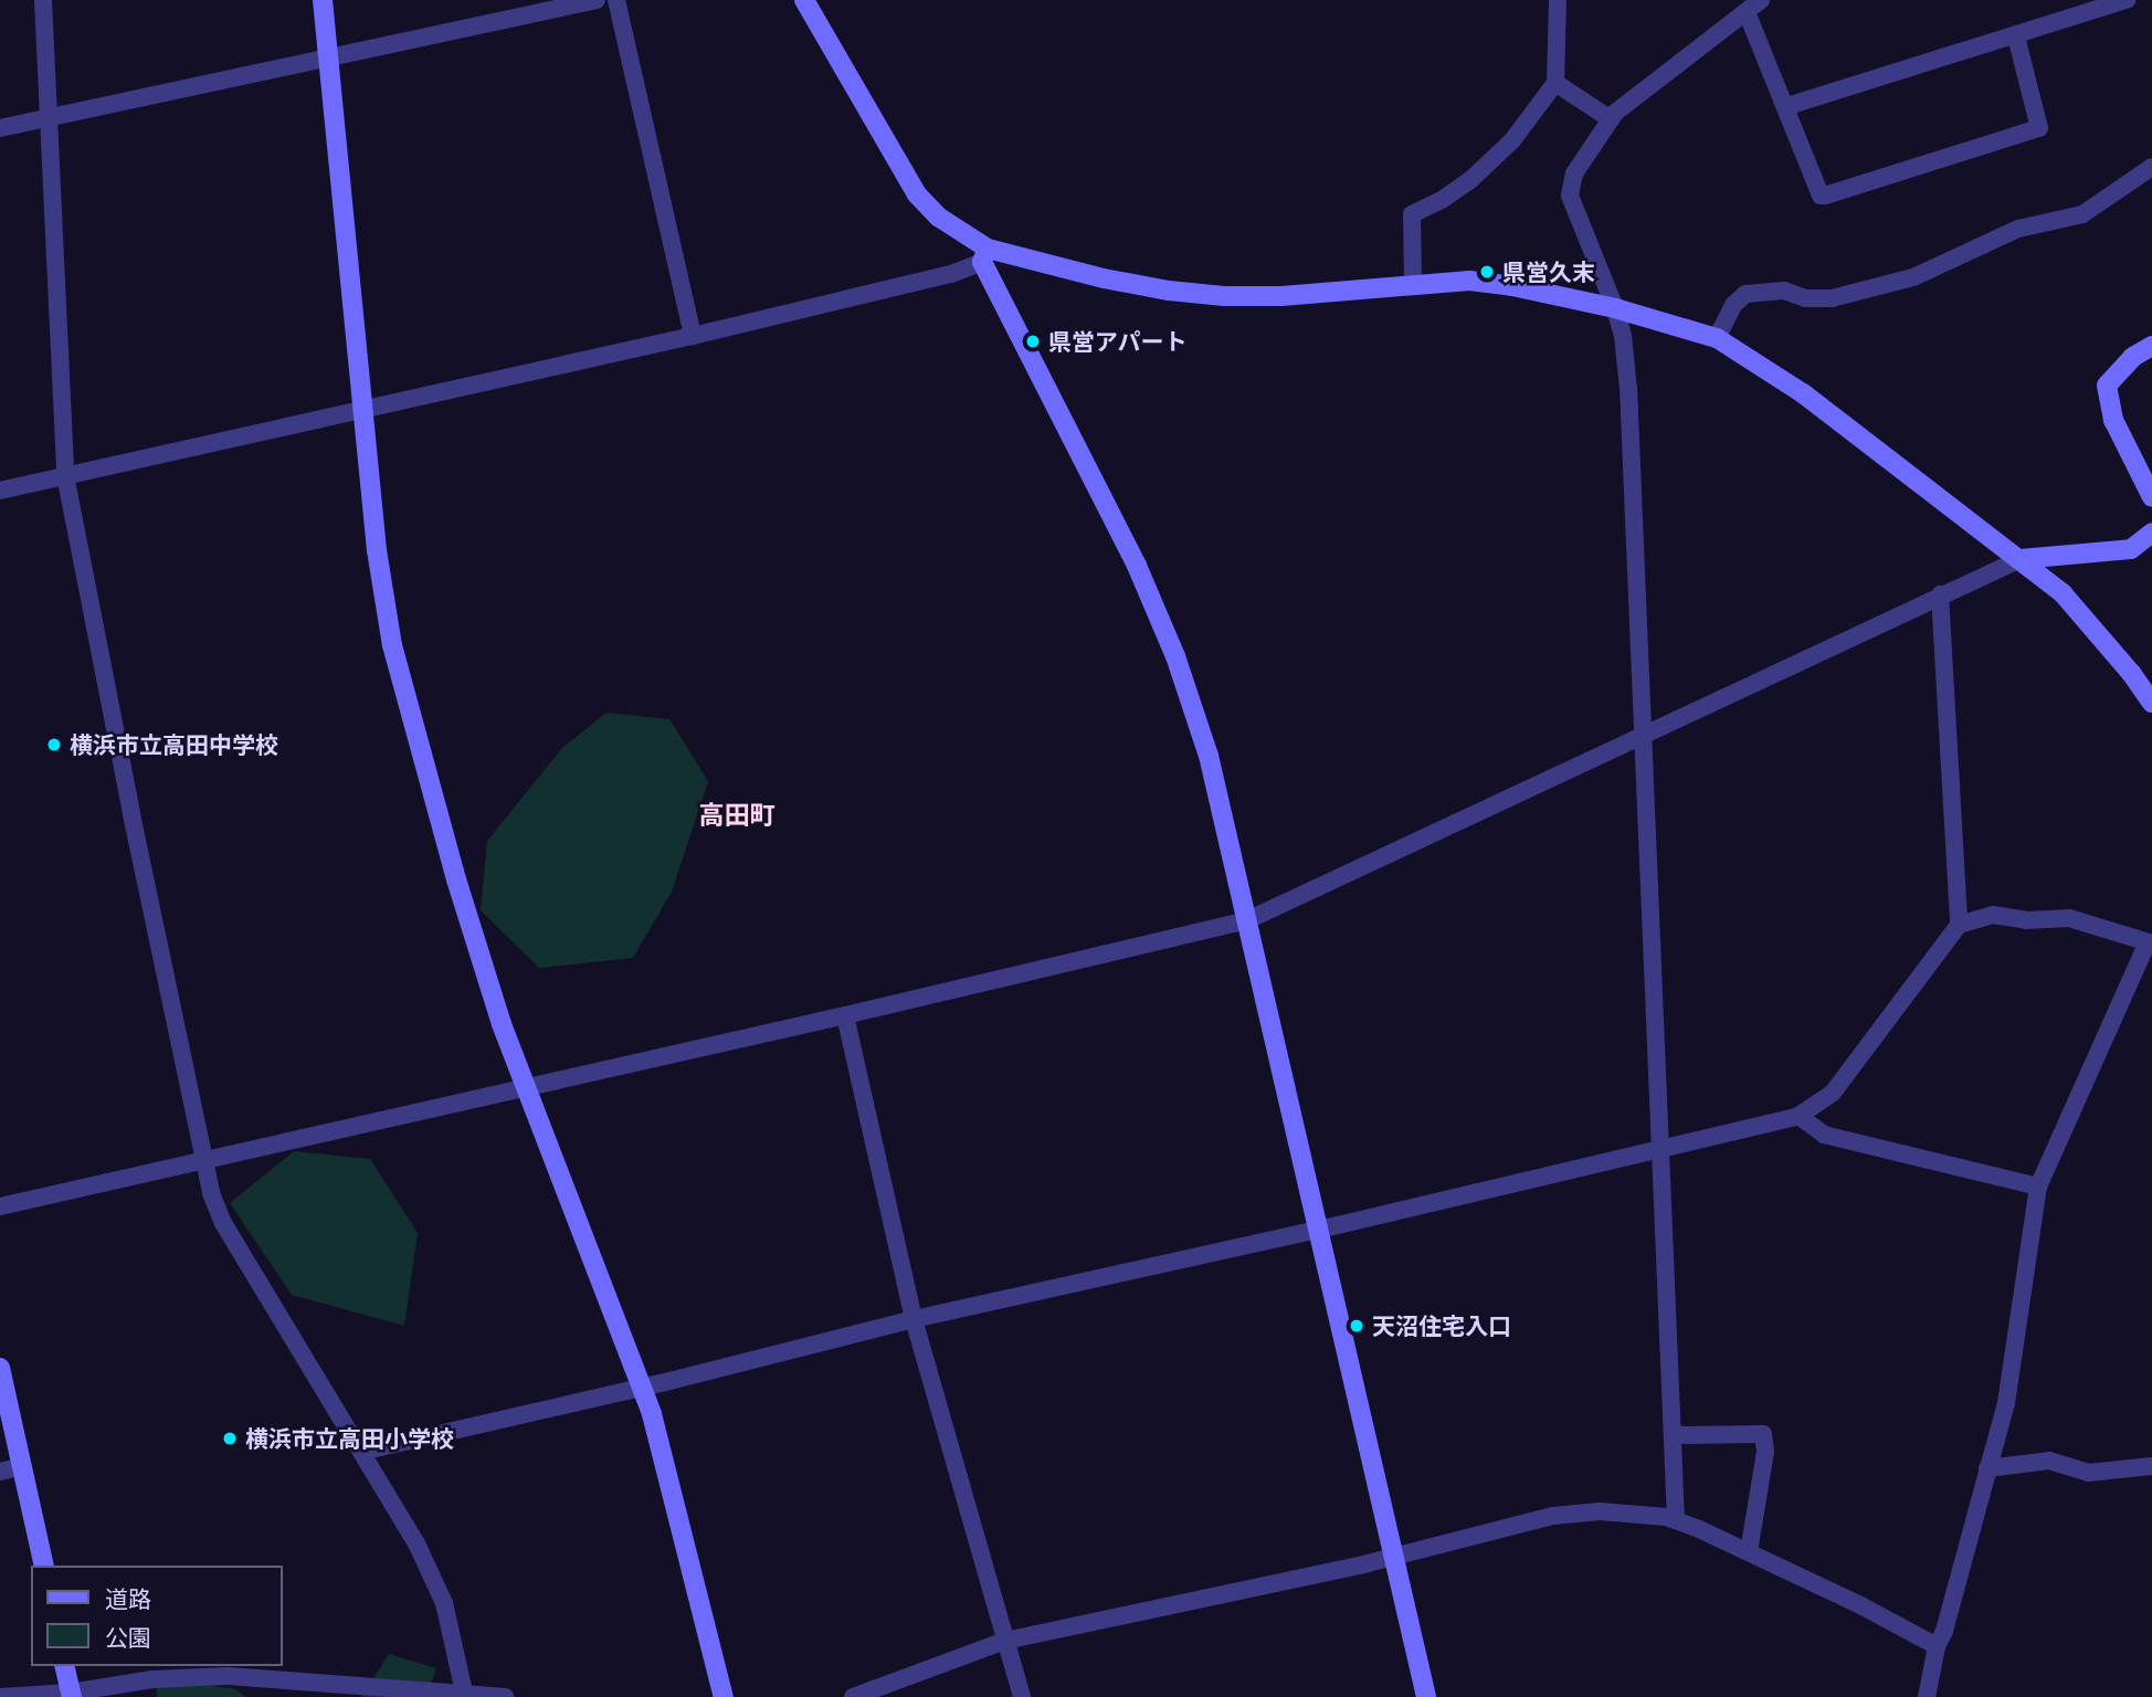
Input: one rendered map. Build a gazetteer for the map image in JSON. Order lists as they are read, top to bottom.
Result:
{
  "districts": ["高田町"],
  "places": [
    "県営久末",
    "県営アパート",
    "横浜市立高田中学校",
    "天沼住宅入口",
    "横浜市立高田小学校"
  ],
  "legend": ["道路", "公園"]
}
